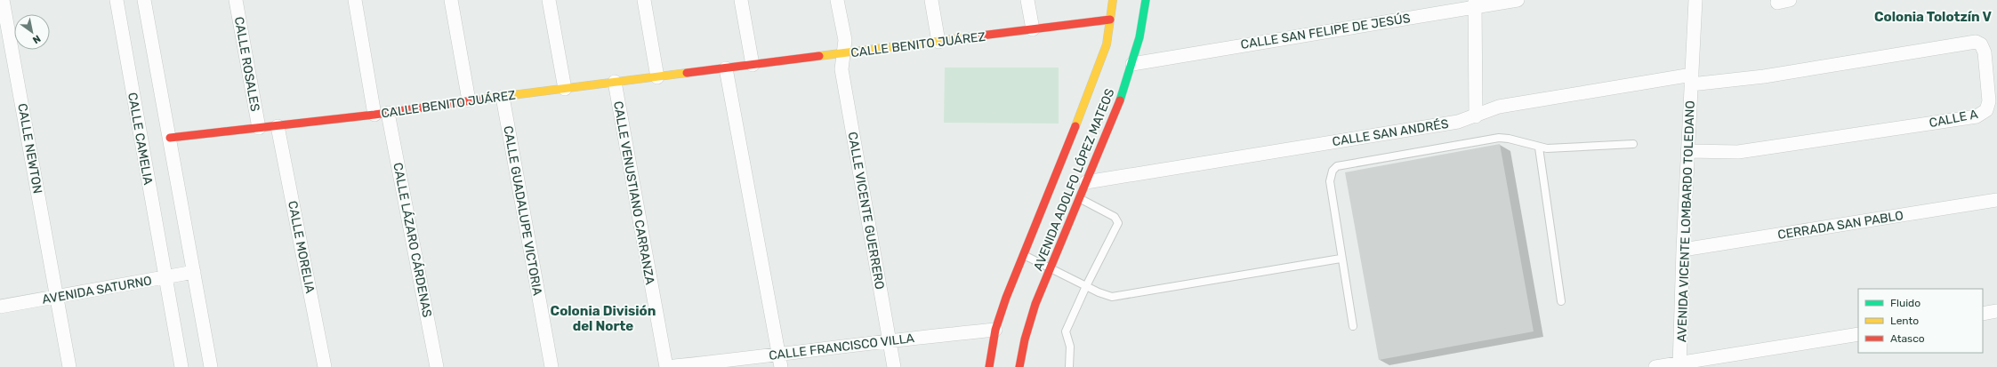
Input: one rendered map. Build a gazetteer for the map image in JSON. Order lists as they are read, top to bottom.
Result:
{
  "streets": {
    "street": [
      "CALLE SAN FELIPE DE JESÚS",
      "CALLE BENITO JUÁREZ",
      "CALLE ROSALES",
      "CALLE A",
      "CALLE SAN ANDRÉS",
      "CALLE CAMELIA",
      "CALLE NEWTON",
      "AVENIDA ADOLFO LÓPEZ MATEOS",
      "CALLE VENUSTIANO CARRANZA",
      "CALLE GUADALUPE VICTORIA",
      "CALLE VICENTE GUERRERO",
      "AVENIDA VICENTE LOMBARDO TOLEDANO",
      "CERRADA SAN PABLO",
      "CALLE LÁZARO CÁRDENAS",
      "CALLE MORELIA",
      "AVENIDA SATURNO",
      "CALLE FRANCISCO VILLA"
    ]
  },
  "crossings": [
    ["CALLE SAN FELIPE DE JESÚS", "AVENIDA ADOLFO LÓPEZ MATEOS"],
    ["CALLE BENITO JUÁREZ", "CALLE ROSALES"],
    ["CALLE BENITO JUÁREZ", "AVENIDA ADOLFO LÓPEZ MATEOS"],
    ["CALLE BENITO JUÁREZ", "CALLE VENUSTIANO CARRANZA"],
    ["CALLE BENITO JUÁREZ", "CALLE GUADALUPE VICTORIA"],
    ["CALLE BENITO JUÁREZ", "CALLE VICENTE GUERRERO"],
    ["CALLE BENITO JUÁREZ", "CALLE LÁZARO CÁRDENAS"],
    ["CALLE BENITO JUÁREZ", "CALLE MORELIA"],
    ["CALLE A", "CALLE SAN ANDRÉS"],
    ["CALLE A", "AVENIDA VICENTE LOMBARDO TOLEDANO"],
    ["CALLE SAN ANDRÉS", "AVENIDA ADOLFO LÓPEZ MATEOS"],
    ["CALLE SAN ANDRÉS", "AVENIDA VICENTE LOMBARDO TOLEDANO"],
    ["CALLE CAMELIA", "AVENIDA SATURNO"],
    ["CALLE NEWTON", "AVENIDA SATURNO"],
    ["AVENIDA ADOLFO LÓPEZ MATEOS", "CALLE FRANCISCO VILLA"],
    ["CALLE VENUSTIANO CARRANZA", "CALLE FRANCISCO VILLA"],
    ["CALLE VICENTE GUERRERO", "CALLE FRANCISCO VILLA"],
    ["AVENIDA VICENTE LOMBARDO TOLEDANO", "CERRADA SAN PABLO"]
  ],
  "districts": ["Colonia Tolotzín V", "Colonia División del Norte"],
  "legend": ["Fluido", "Lento", "Atasco"],
  "north": "bottom right"
}
